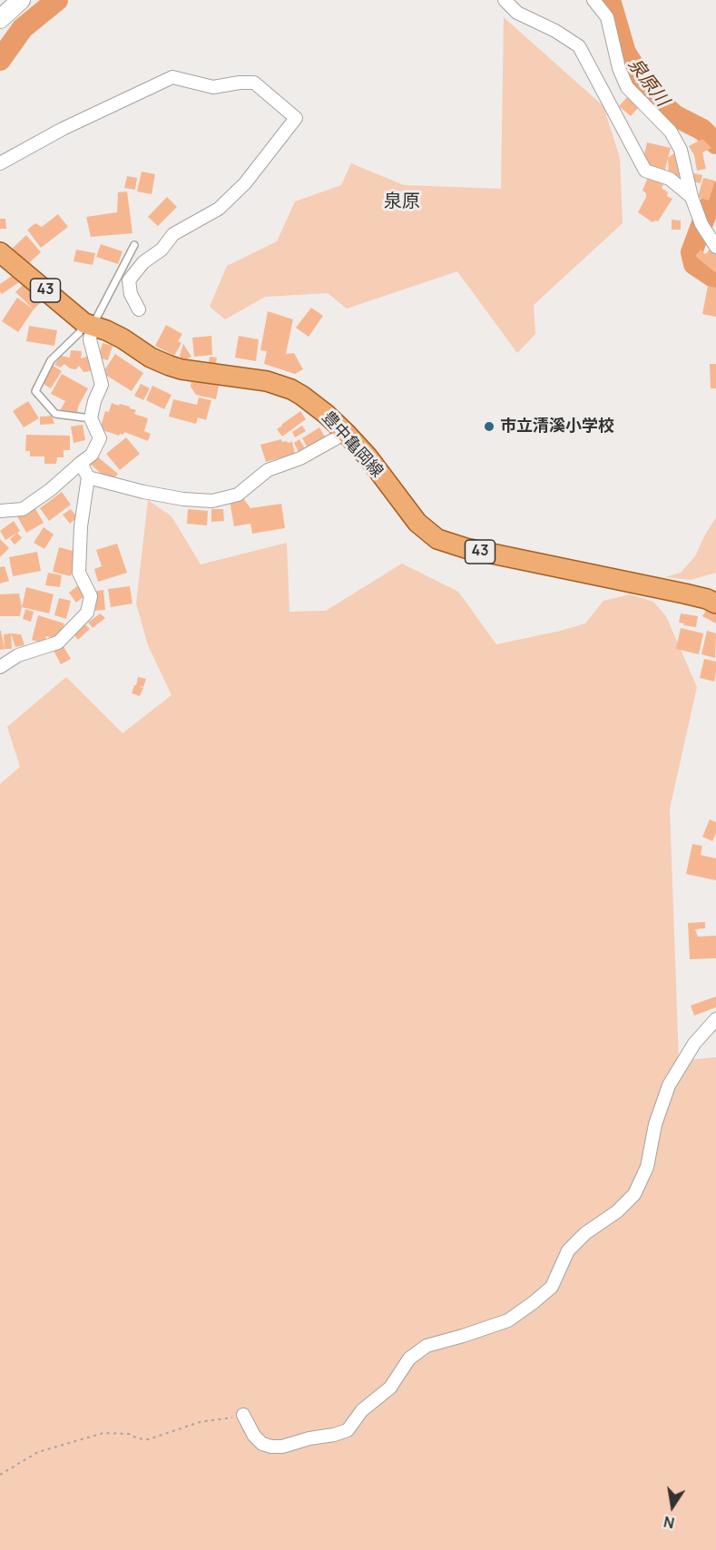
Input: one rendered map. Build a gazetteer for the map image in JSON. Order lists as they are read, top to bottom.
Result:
{
  "streets": {
    "main road": ["43", "豊中亀岡線"]
  },
  "districts": ["泉原"],
  "water": ["泉原川"],
  "places": ["市立清溪小学校"],
  "north": "bottom"
}
